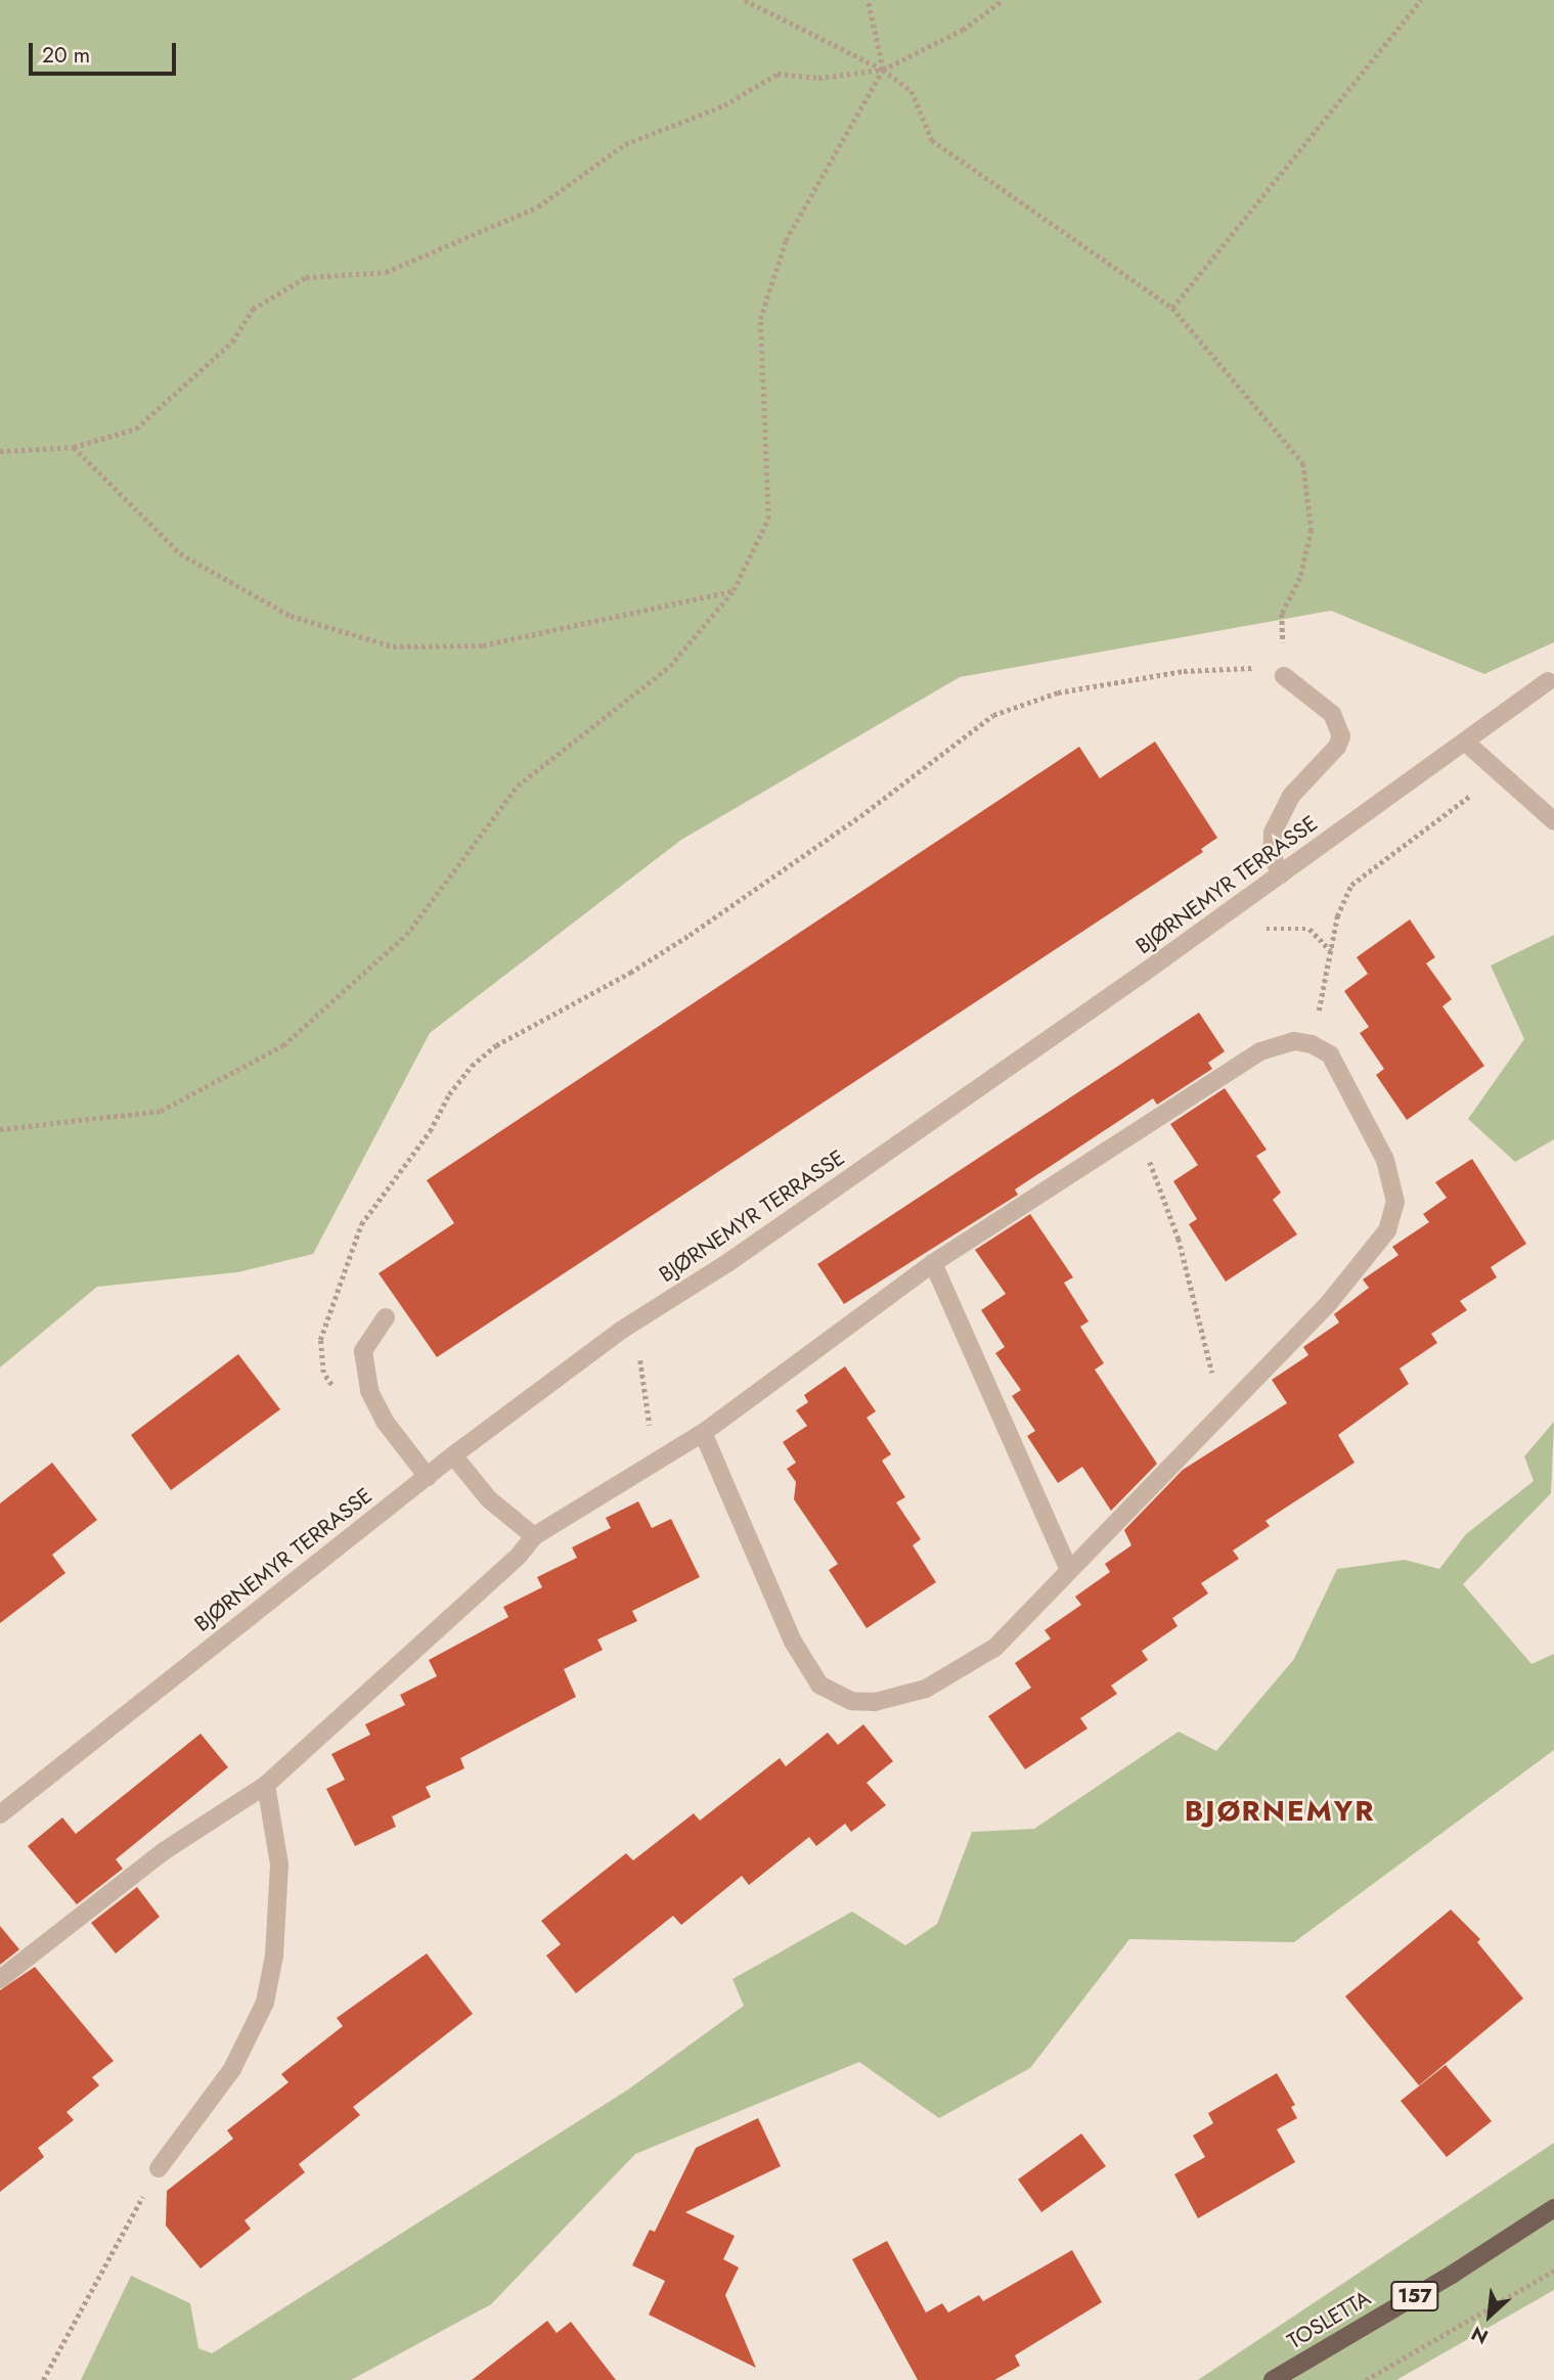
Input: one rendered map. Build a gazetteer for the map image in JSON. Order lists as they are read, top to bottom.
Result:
{
  "streets": {
    "main road": ["157", "TOSLETTA"],
    "street": ["BJØRNEMYR TERRASSE"]
  },
  "districts": ["BJØRNEMYR"],
  "scale_bar": "20 m",
  "north": "bottom left"
}
